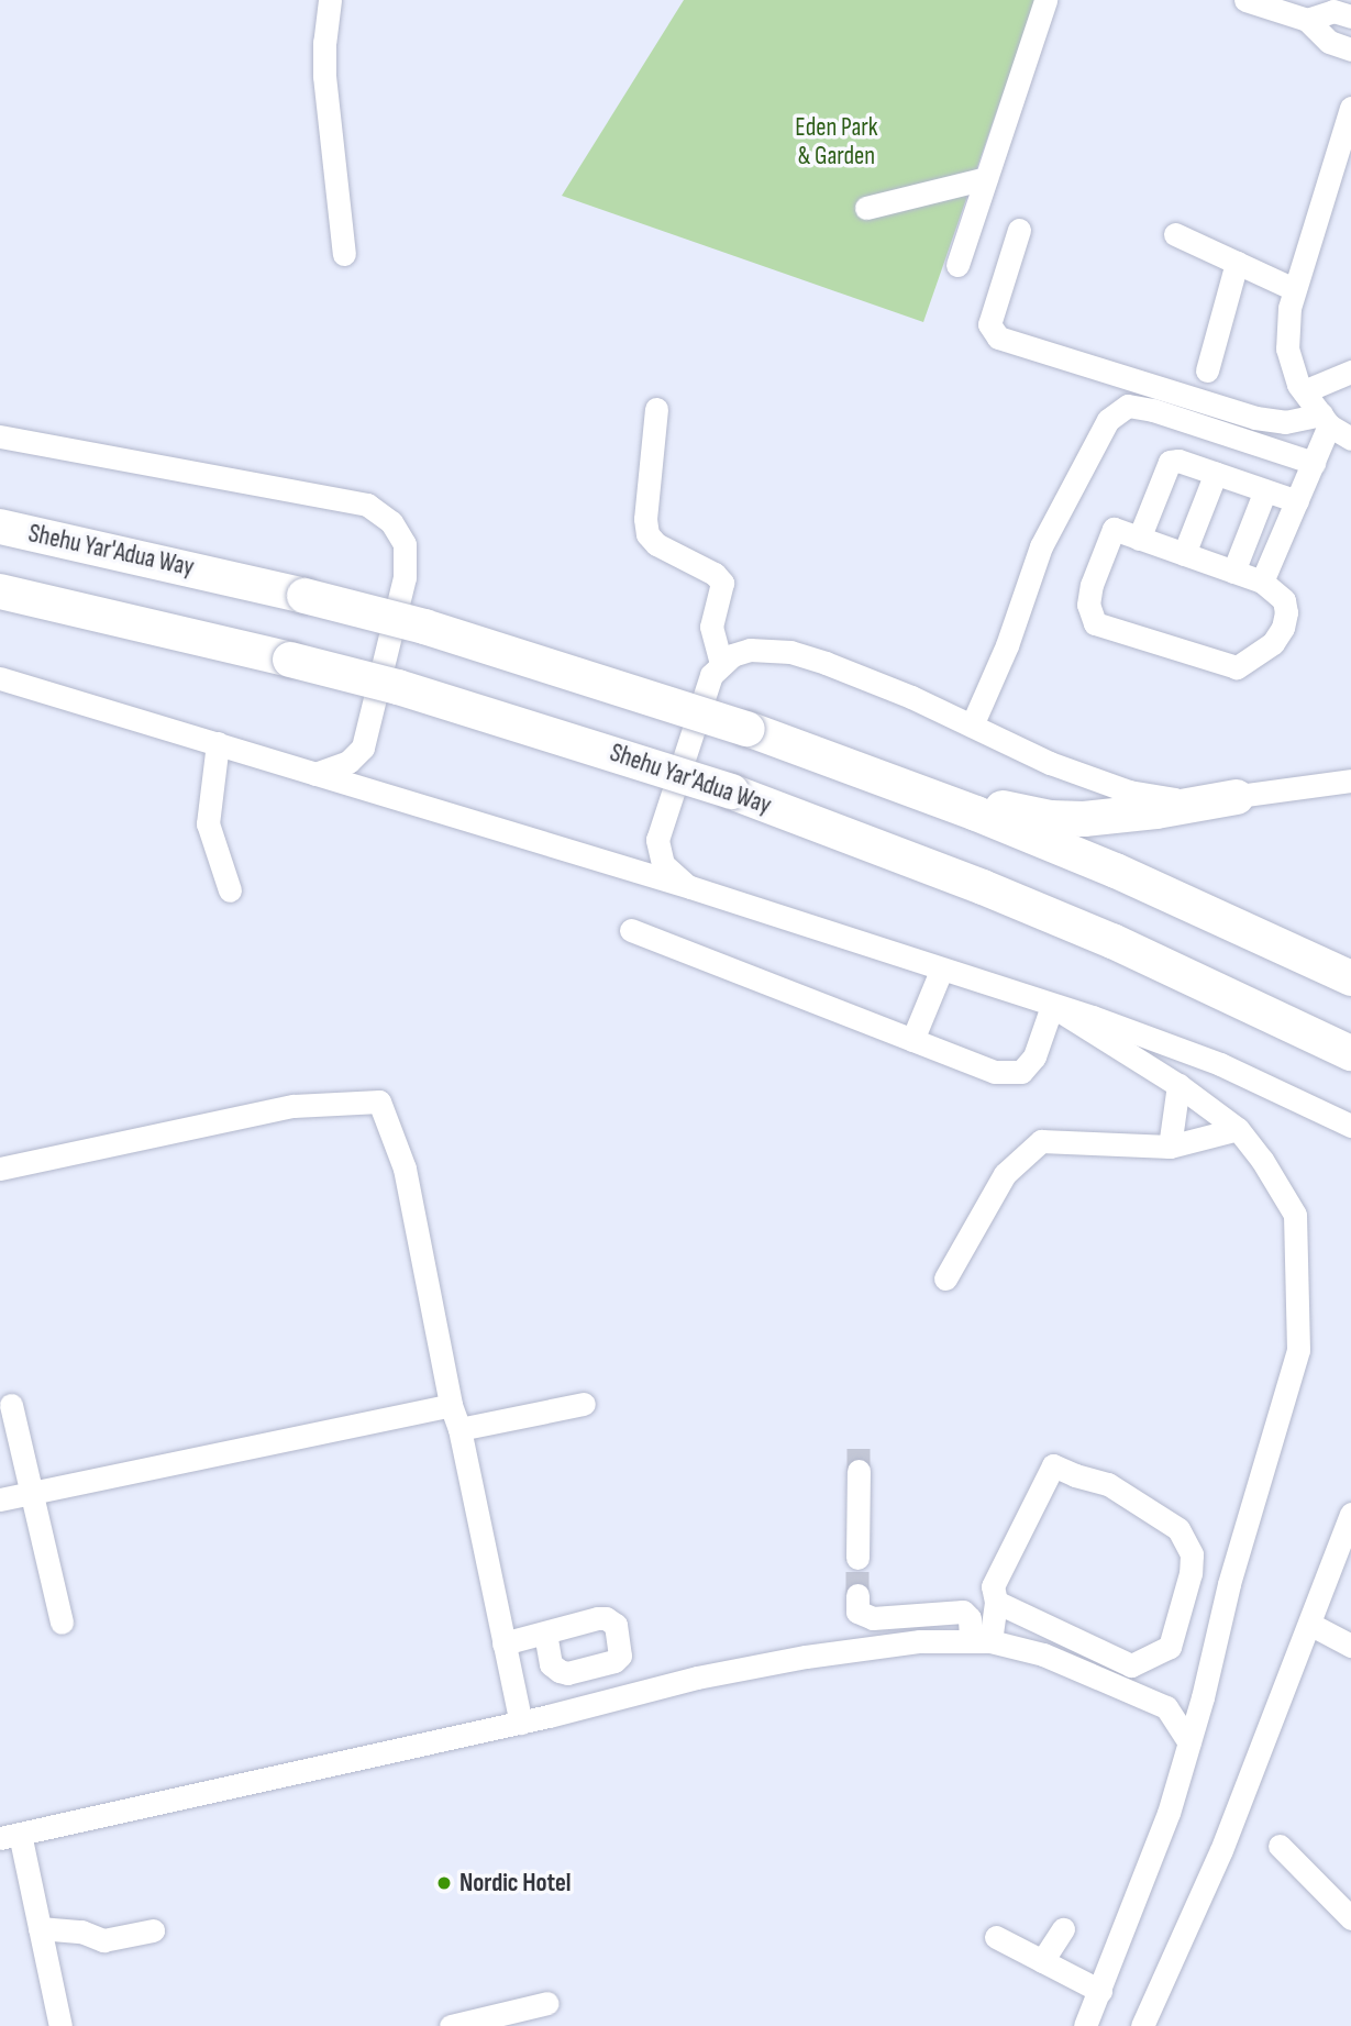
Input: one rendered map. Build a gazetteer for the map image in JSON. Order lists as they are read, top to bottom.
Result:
{
  "streets": {
    "highway": ["Shehu Yar'Adua Way"]
  },
  "parks": ["Eden Park & Garden"],
  "places": ["Nordic Hotel"]
}
